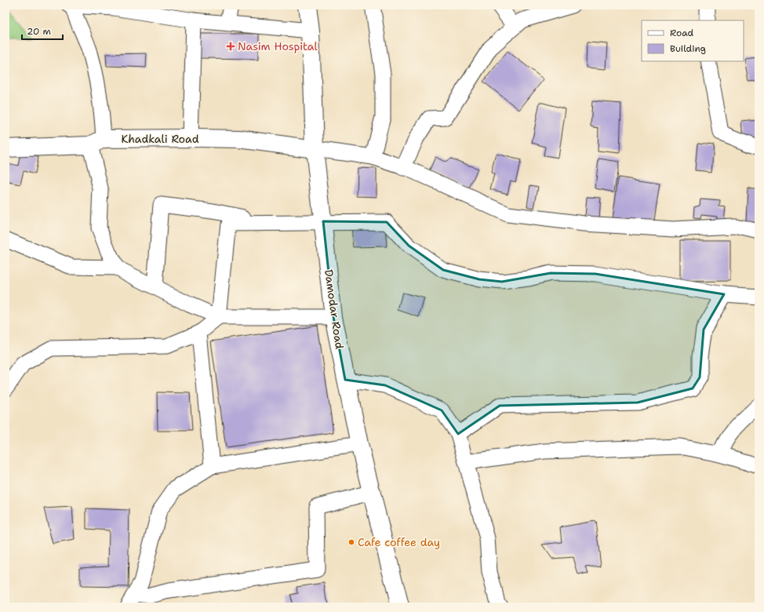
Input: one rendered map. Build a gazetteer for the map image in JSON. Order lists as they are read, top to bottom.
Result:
{
  "streets": {
    "street": ["Khadkali Road", "Damodar Road"]
  },
  "crossings": [
    ["Khadkali Road", "Damodar Road"]
  ],
  "places": {
    "health": ["Nasim Hospital"],
    "other": ["Cafe coffee day"]
  },
  "legend": ["Road", "Building"],
  "scale_bar": "20 m"
}
